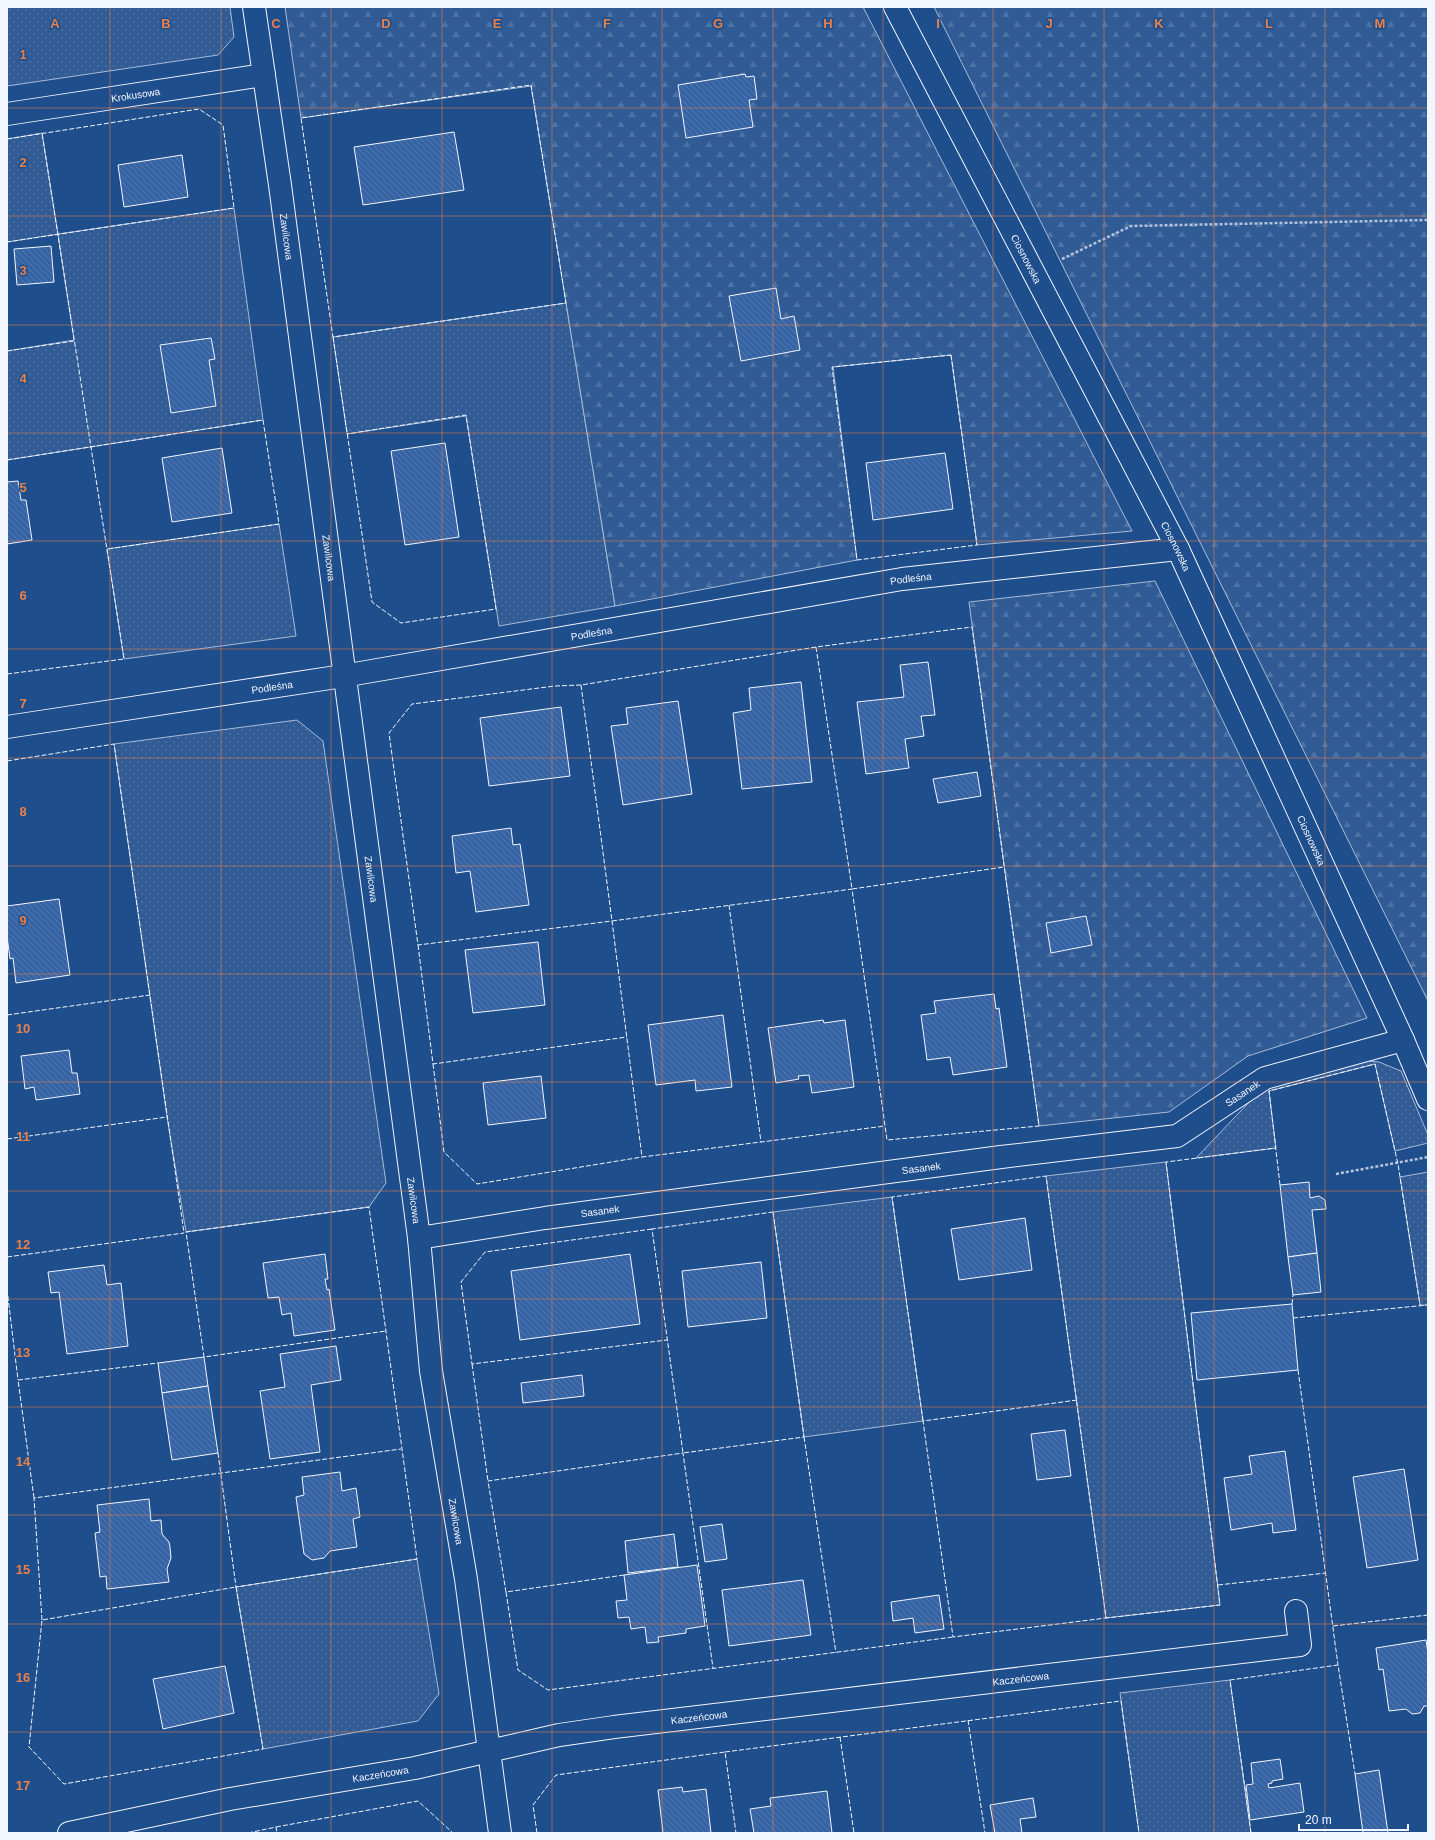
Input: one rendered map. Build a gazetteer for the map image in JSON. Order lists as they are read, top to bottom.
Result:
{
  "streets": {
    "street": [
      "Krokusowa",
      "Zawilcowa",
      "Ciosnowska",
      "Podleśna",
      "Sasanek",
      "Kaczeńcowa"
    ]
  },
  "crossings": [
    ["Krokusowa", "Zawilcowa"],
    ["Zawilcowa", "Podleśna"],
    ["Zawilcowa", "Sasanek"],
    ["Zawilcowa", "Kaczeńcowa"],
    ["Ciosnowska", "Podleśna"],
    ["Ciosnowska", "Sasanek"]
  ],
  "scale_bar": "20 m",
  "grid": {
    "columns": [
      "A",
      "B",
      "C",
      "D",
      "E",
      "F",
      "G",
      "H",
      "I",
      "J",
      "K",
      "L",
      "M"
    ],
    "rows": [
      "1",
      "2",
      "3",
      "4",
      "5",
      "6",
      "7",
      "8",
      "9",
      "10",
      "11",
      "12",
      "13",
      "14",
      "15",
      "16",
      "17"
    ]
  }
}
